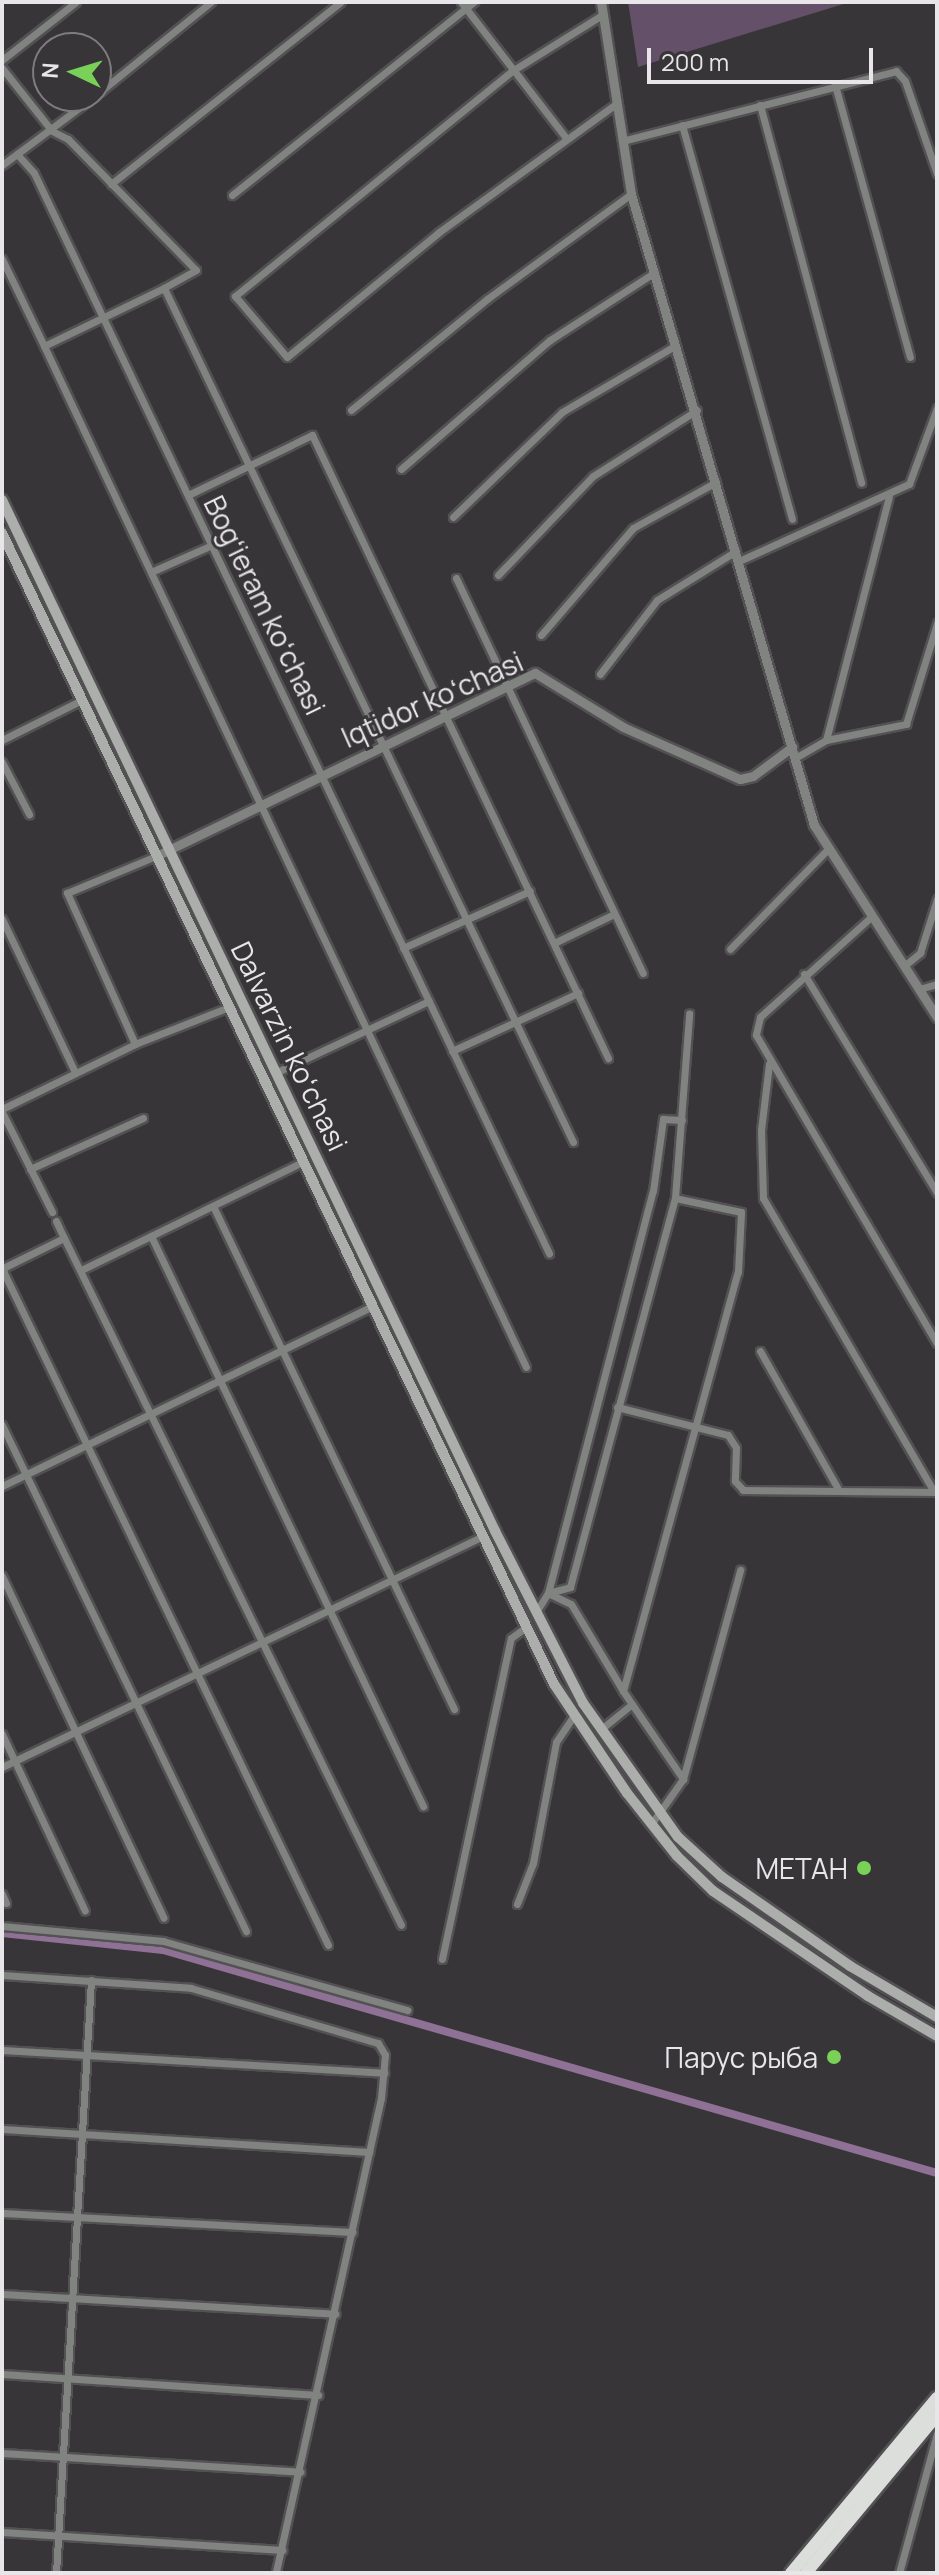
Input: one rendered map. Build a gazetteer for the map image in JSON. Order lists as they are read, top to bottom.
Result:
{
  "streets": {
    "main road": ["Dalvarzin koʻchasi"],
    "street": ["Bogʻieram koʻchasi", "Iqtidor koʻchasi"]
  },
  "crossings": [
    ["Bogʻieram koʻchasi", "Iqtidor koʻchasi"],
    ["Iqtidor koʻchasi", "Dalvarzin koʻchasi"]
  ],
  "places": ["МЕТАН", "Парус рыба"],
  "scale_bar": "200 m",
  "north": "left"
}
